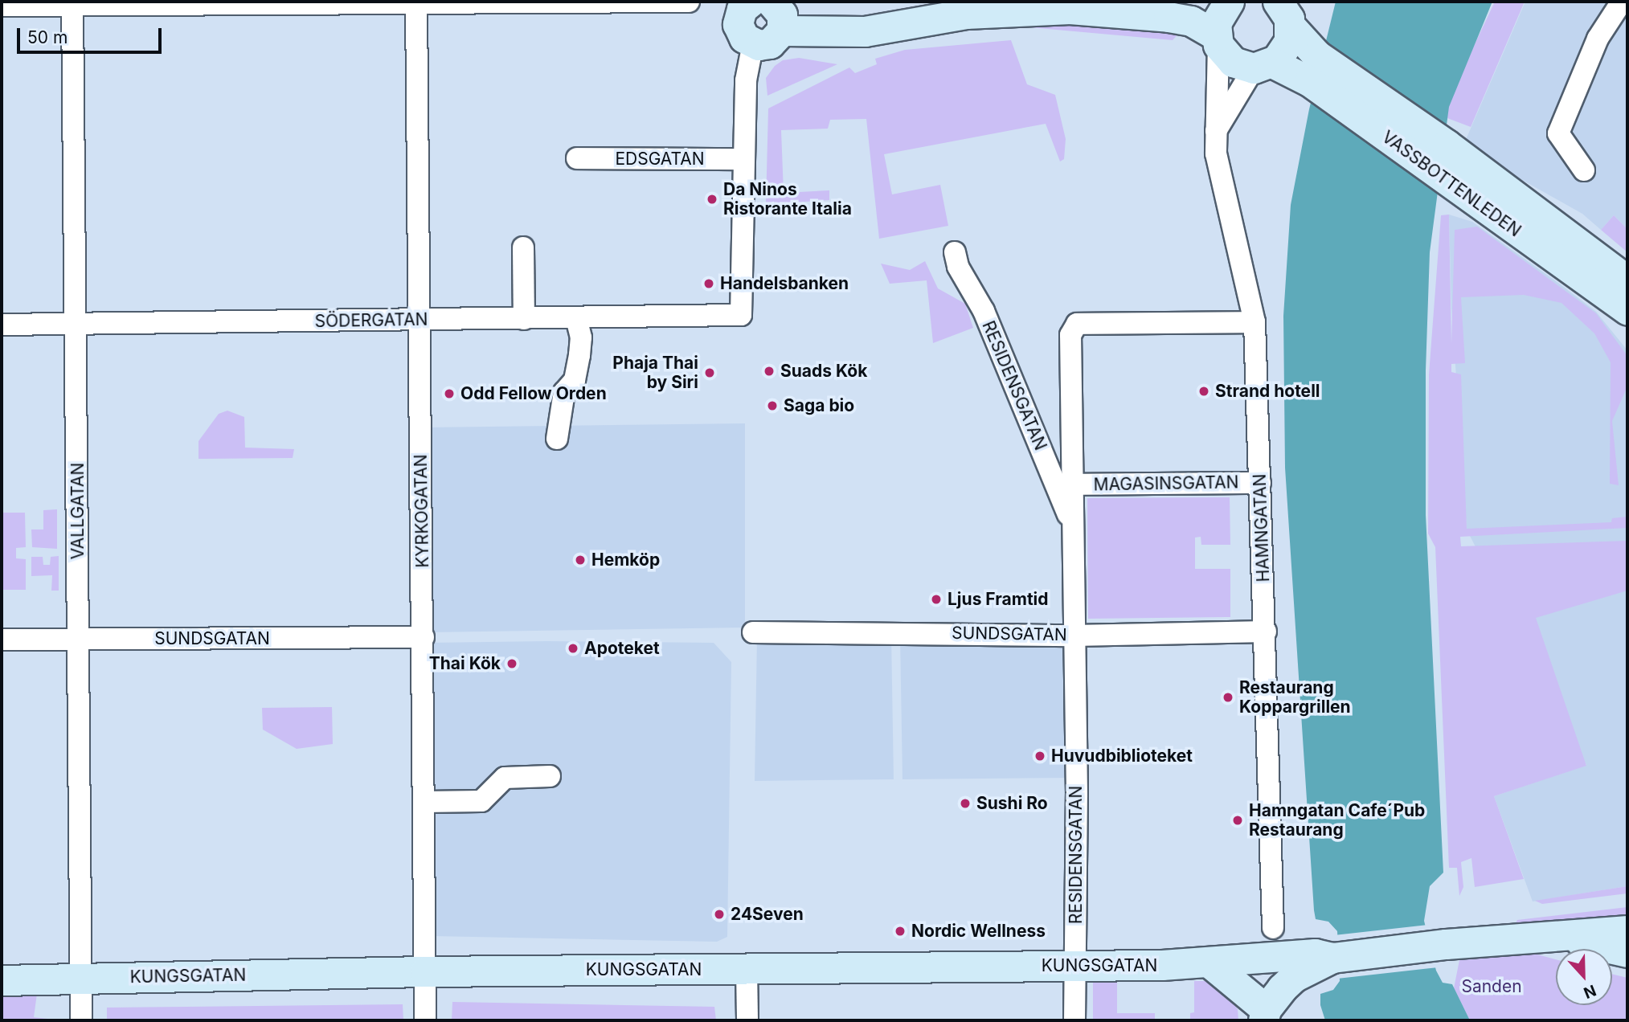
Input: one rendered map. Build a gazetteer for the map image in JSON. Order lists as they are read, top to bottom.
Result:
{
  "streets": {
    "street": [
      "EDSGATAN",
      "VASSBOTTENLEDEN",
      "SÖDERGATAN",
      "RESIDENSGATAN",
      "MAGASINSGATAN",
      "VALLGATAN",
      "KYRKOGATAN",
      "HAMNGATAN",
      "SUNDSGATAN",
      "KUNGSGATAN"
    ]
  },
  "crossings": [
    ["EDSGATAN", "SÖDERGATAN"],
    ["VASSBOTTENLEDEN", "HAMNGATAN"],
    ["SÖDERGATAN", "VALLGATAN"],
    ["SÖDERGATAN", "KYRKOGATAN"],
    ["RESIDENSGATAN", "MAGASINSGATAN"],
    ["RESIDENSGATAN", "HAMNGATAN"],
    ["RESIDENSGATAN", "SUNDSGATAN"],
    ["RESIDENSGATAN", "KUNGSGATAN"],
    ["MAGASINSGATAN", "HAMNGATAN"],
    ["VALLGATAN", "SUNDSGATAN"],
    ["VALLGATAN", "KUNGSGATAN"],
    ["KYRKOGATAN", "SUNDSGATAN"],
    ["KYRKOGATAN", "KUNGSGATAN"],
    ["HAMNGATAN", "SUNDSGATAN"]
  ],
  "parks": ["Sanden"],
  "places": [
    "Da Ninos Ristorante Italia",
    "Handelsbanken",
    "Suads Kök",
    "Phaja Thai by Siri",
    "Strand hotell",
    "Odd Fellow Orden",
    "Saga bio",
    "Hemköp",
    "Ljus Framtid",
    "Apoteket",
    "Thai Kök",
    "Restaurang Koppargrillen",
    "Huvudbiblioteket",
    "Sushi Ro",
    "Hamngatan Cafe´Pub Restaurang",
    "24Seven",
    "Nordic Wellness"
  ],
  "scale_bar": "50 m",
  "north": "bottom"
}
